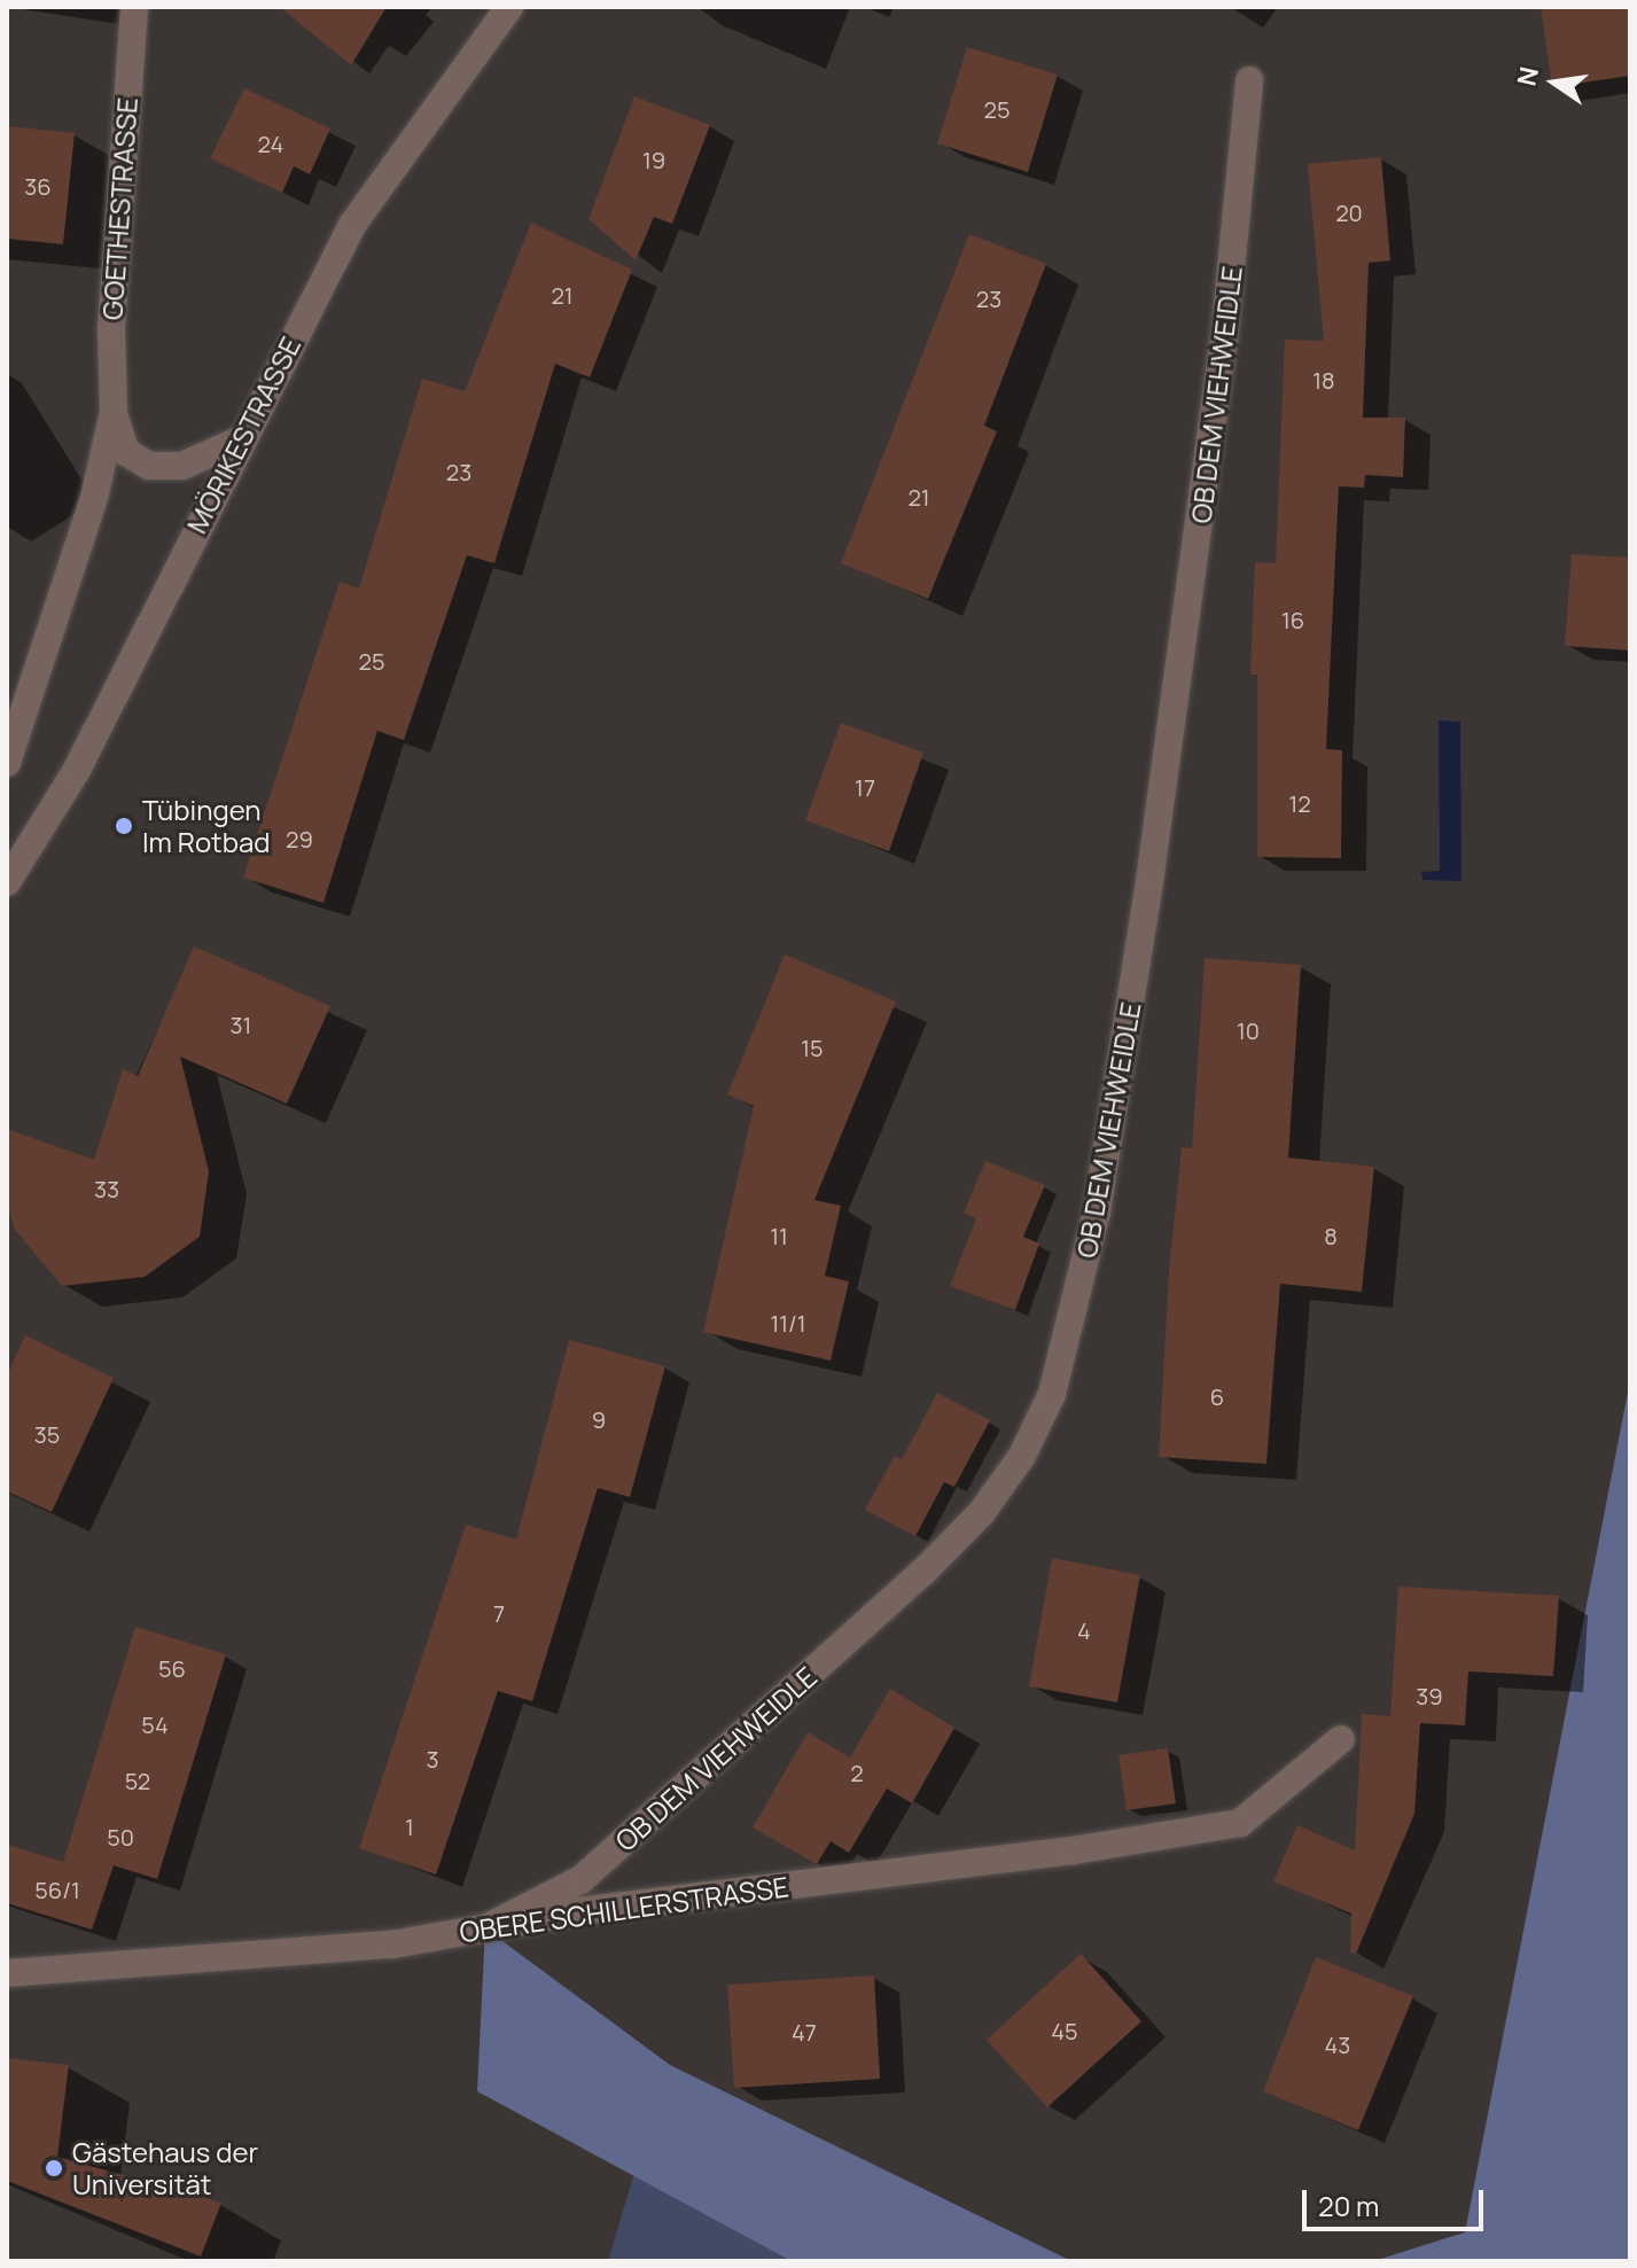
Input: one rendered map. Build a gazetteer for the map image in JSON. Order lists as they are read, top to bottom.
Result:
{
  "streets": {
    "street": [
      "GOETHESTRASSE",
      "OB DEM VIEHWEIDLE",
      "MÖRIKESTRASSE",
      "OBERE SCHILLERSTRASSE"
    ]
  },
  "crossings": [
    ["GOETHESTRASSE", "MÖRIKESTRASSE"],
    ["OB DEM VIEHWEIDLE", "OBERE SCHILLERSTRASSE"]
  ],
  "places": ["Tübingen Im Rotbad", "Gästehaus der Universität"],
  "house_numbers": [
    "25",
    "24",
    "19",
    "36",
    "20",
    "21",
    "23",
    "18",
    "23",
    "21",
    "16",
    "25",
    "17",
    "12",
    "29",
    "31",
    "10",
    "15",
    "33",
    "11",
    "8",
    "11/1",
    "6",
    "9",
    "35",
    "7",
    "4",
    "56",
    "39",
    "54",
    "3",
    "2",
    "52",
    "1",
    "50",
    "56/1",
    "45",
    "47",
    "43"
  ],
  "scale_bar": "20 m",
  "north": "left"
}
